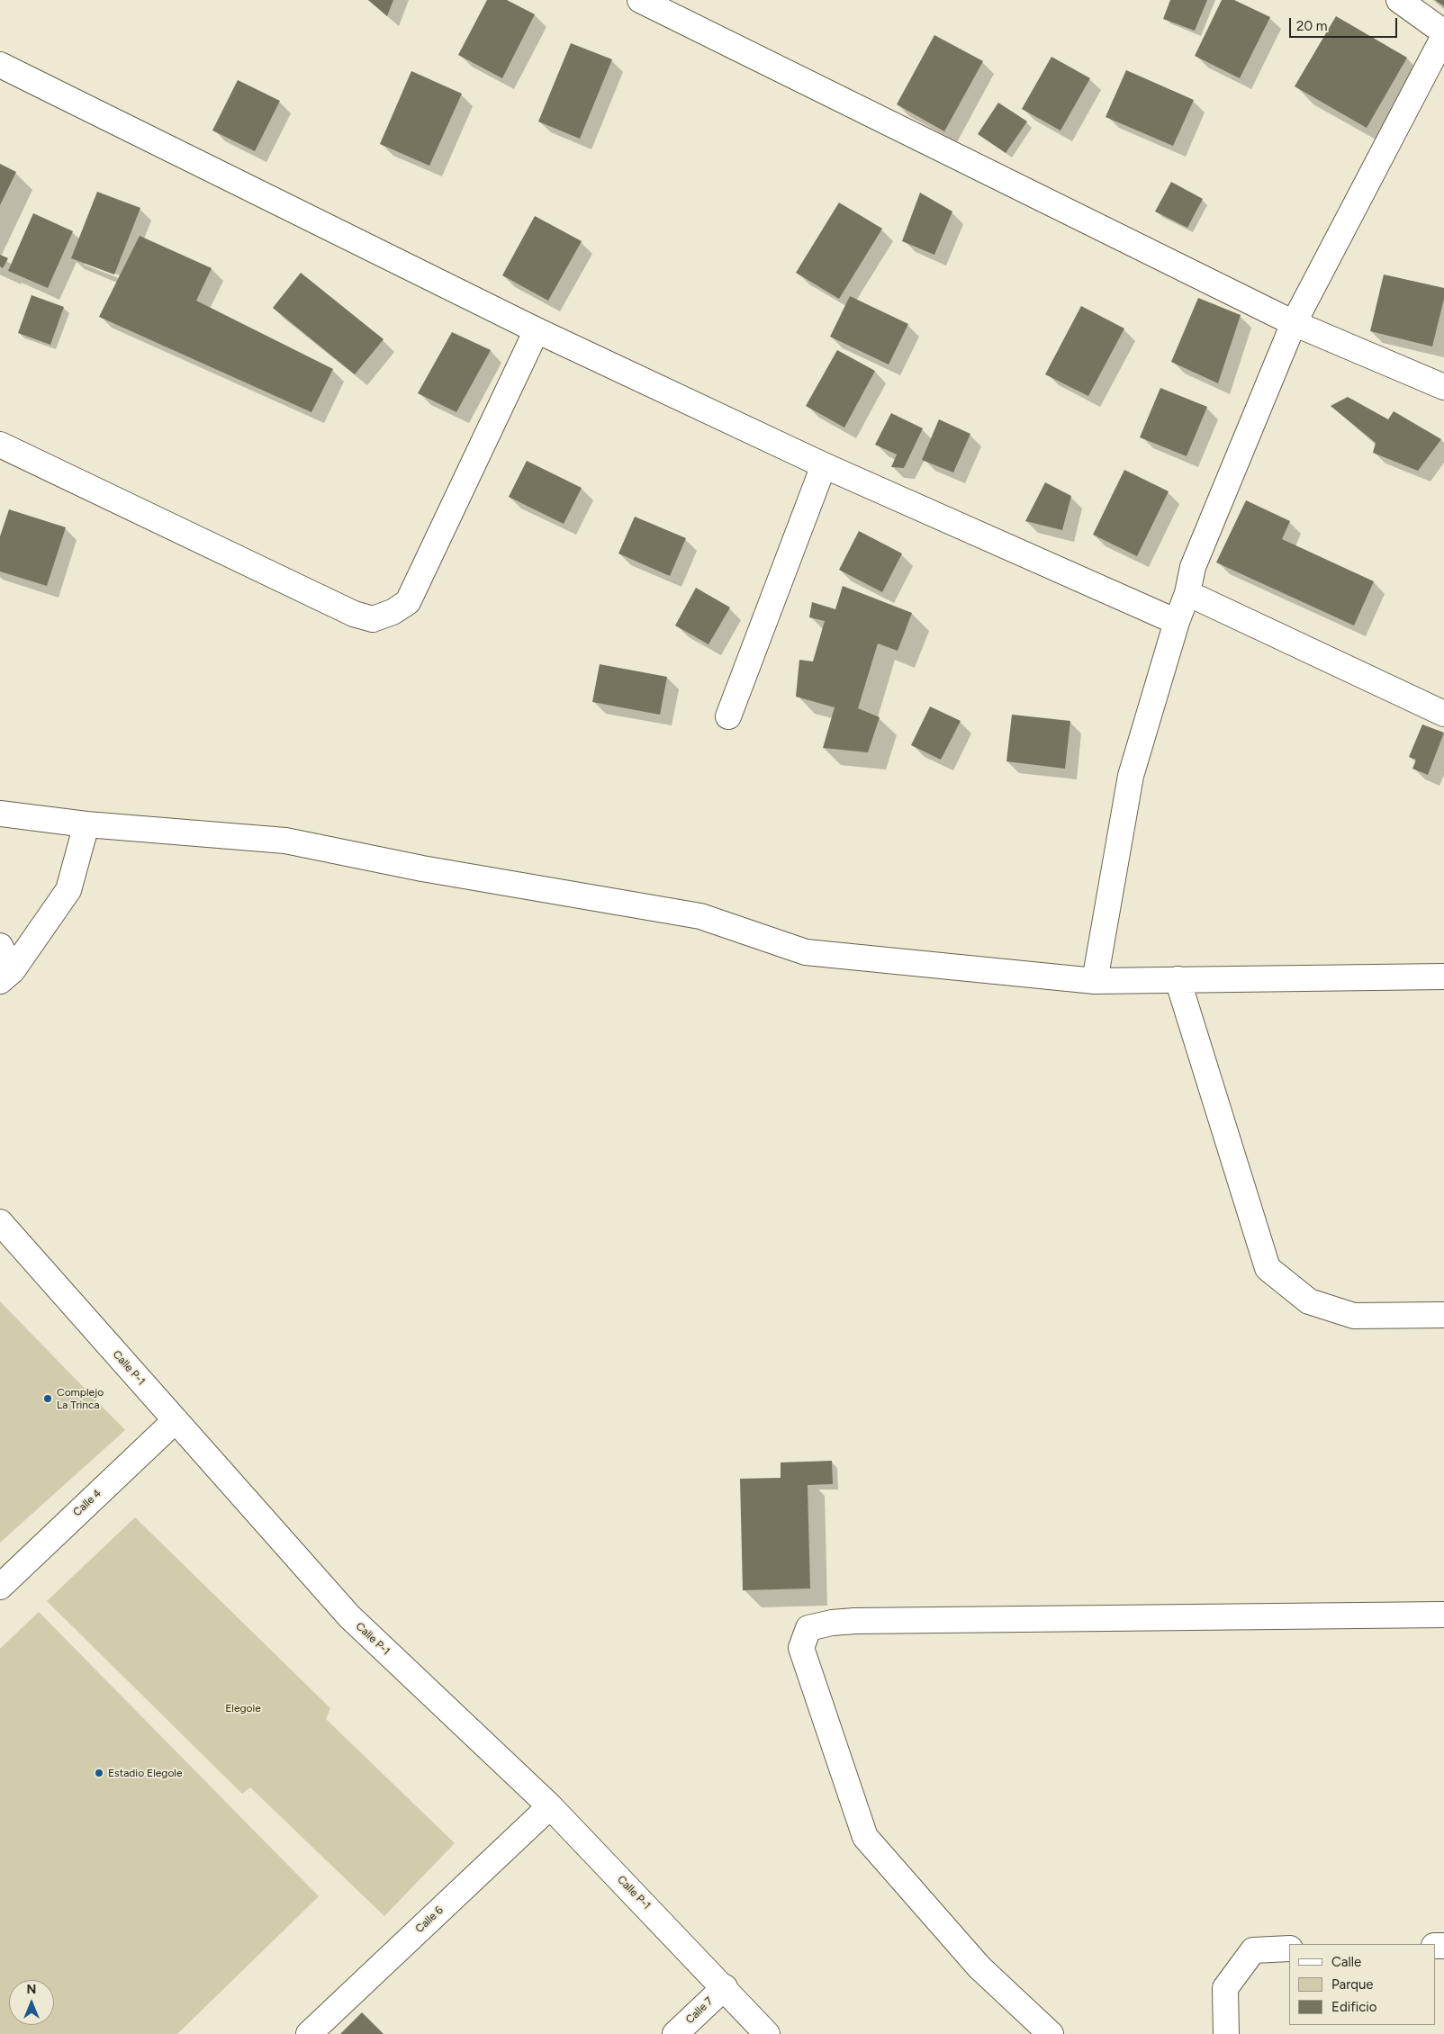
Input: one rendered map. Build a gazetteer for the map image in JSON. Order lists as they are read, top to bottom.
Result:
{
  "streets": {
    "street": [
      "Calle P-1",
      "Calle 4",
      "Calle 6",
      "Calle 7"
    ]
  },
  "crossings": [
    ["Calle P-1", "Calle 4"],
    ["Calle P-1", "Calle 6"],
    ["Calle P-1", "Calle 7"]
  ],
  "parks": ["Elegole"],
  "places": ["Complejo La Trinca", "Estadio Elegole"],
  "legend": ["Calle", "Parque", "Edificio"],
  "scale_bar": "20 m",
  "north": "top"
}
